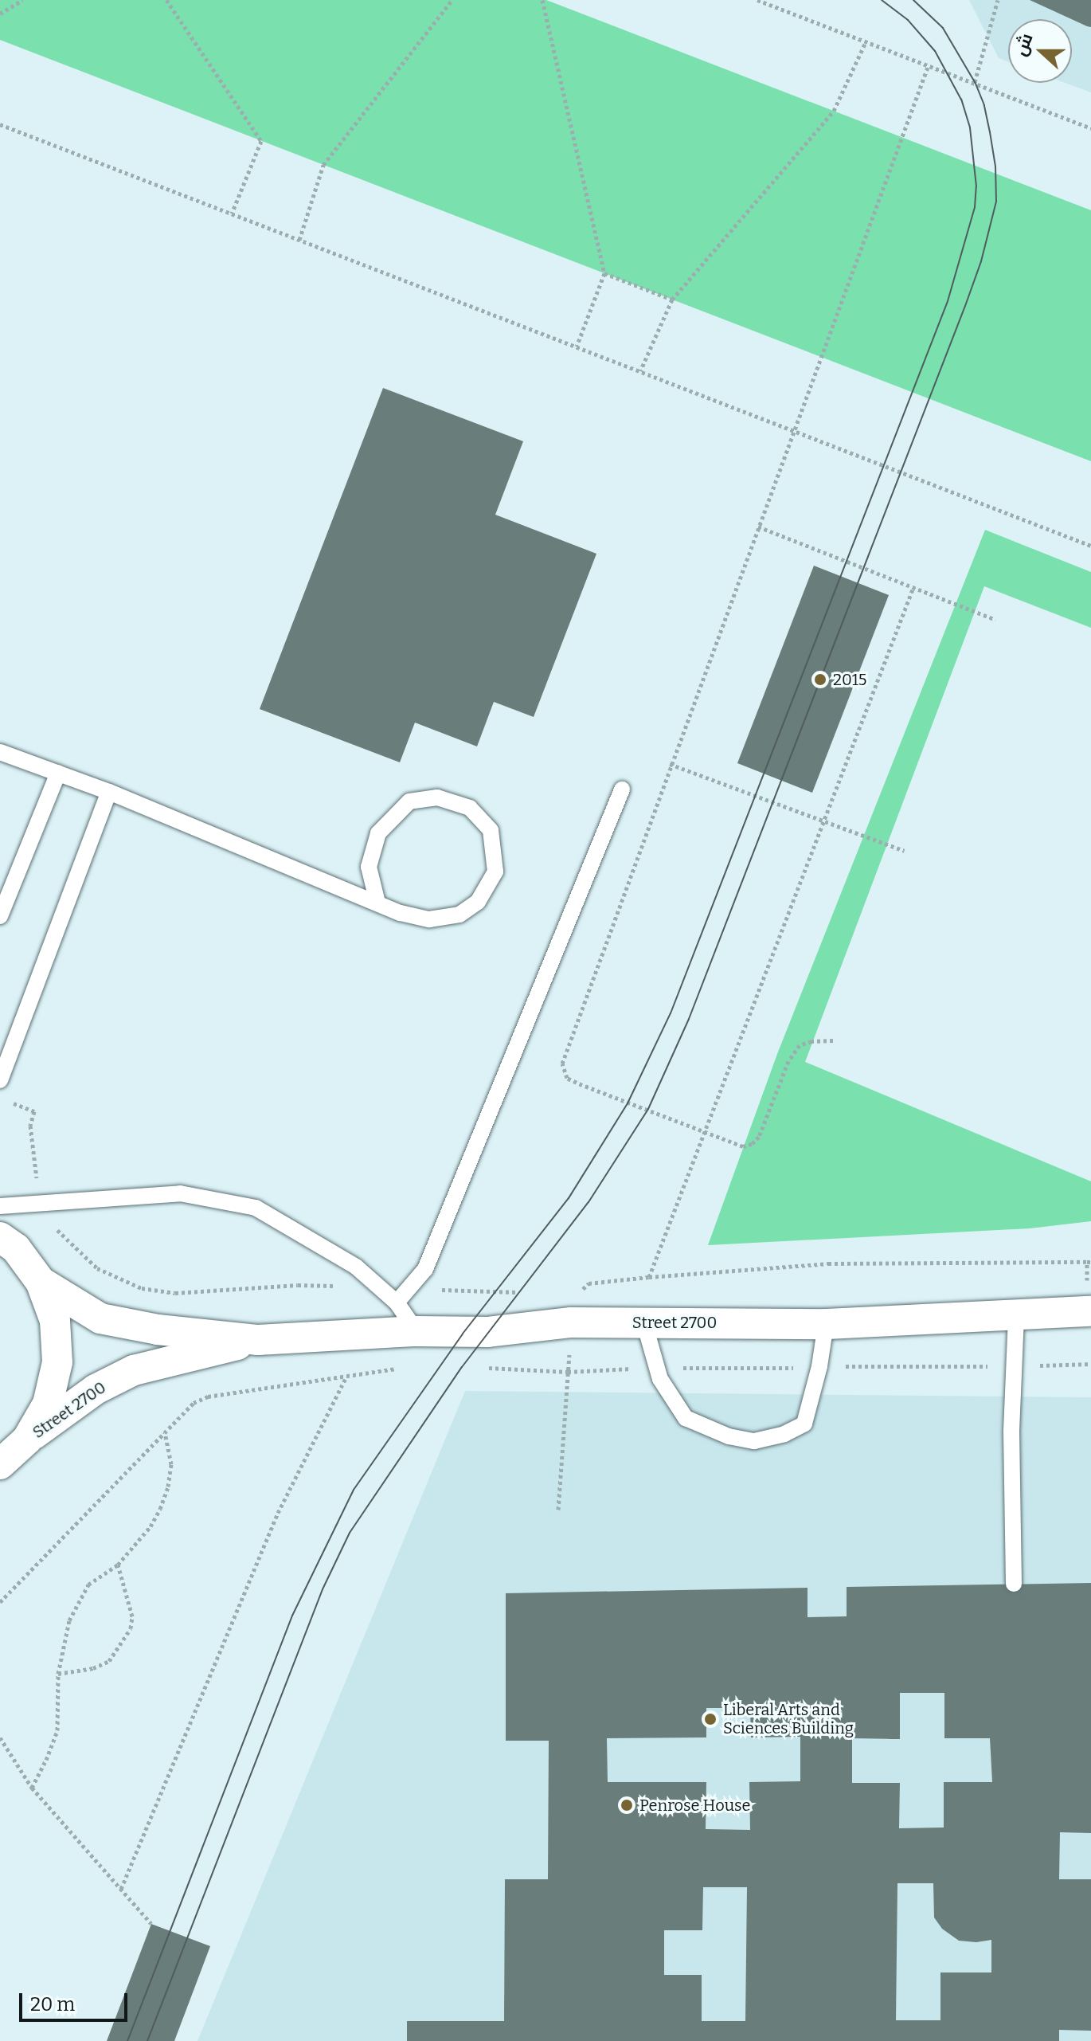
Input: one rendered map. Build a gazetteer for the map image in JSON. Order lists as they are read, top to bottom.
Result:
{
  "streets": {
    "street": ["Street 2700"]
  },
  "places": ["2015", "Liberal Arts and Sciences Building", "Penrose House"],
  "scale_bar": "20 m",
  "north": "left"
}
